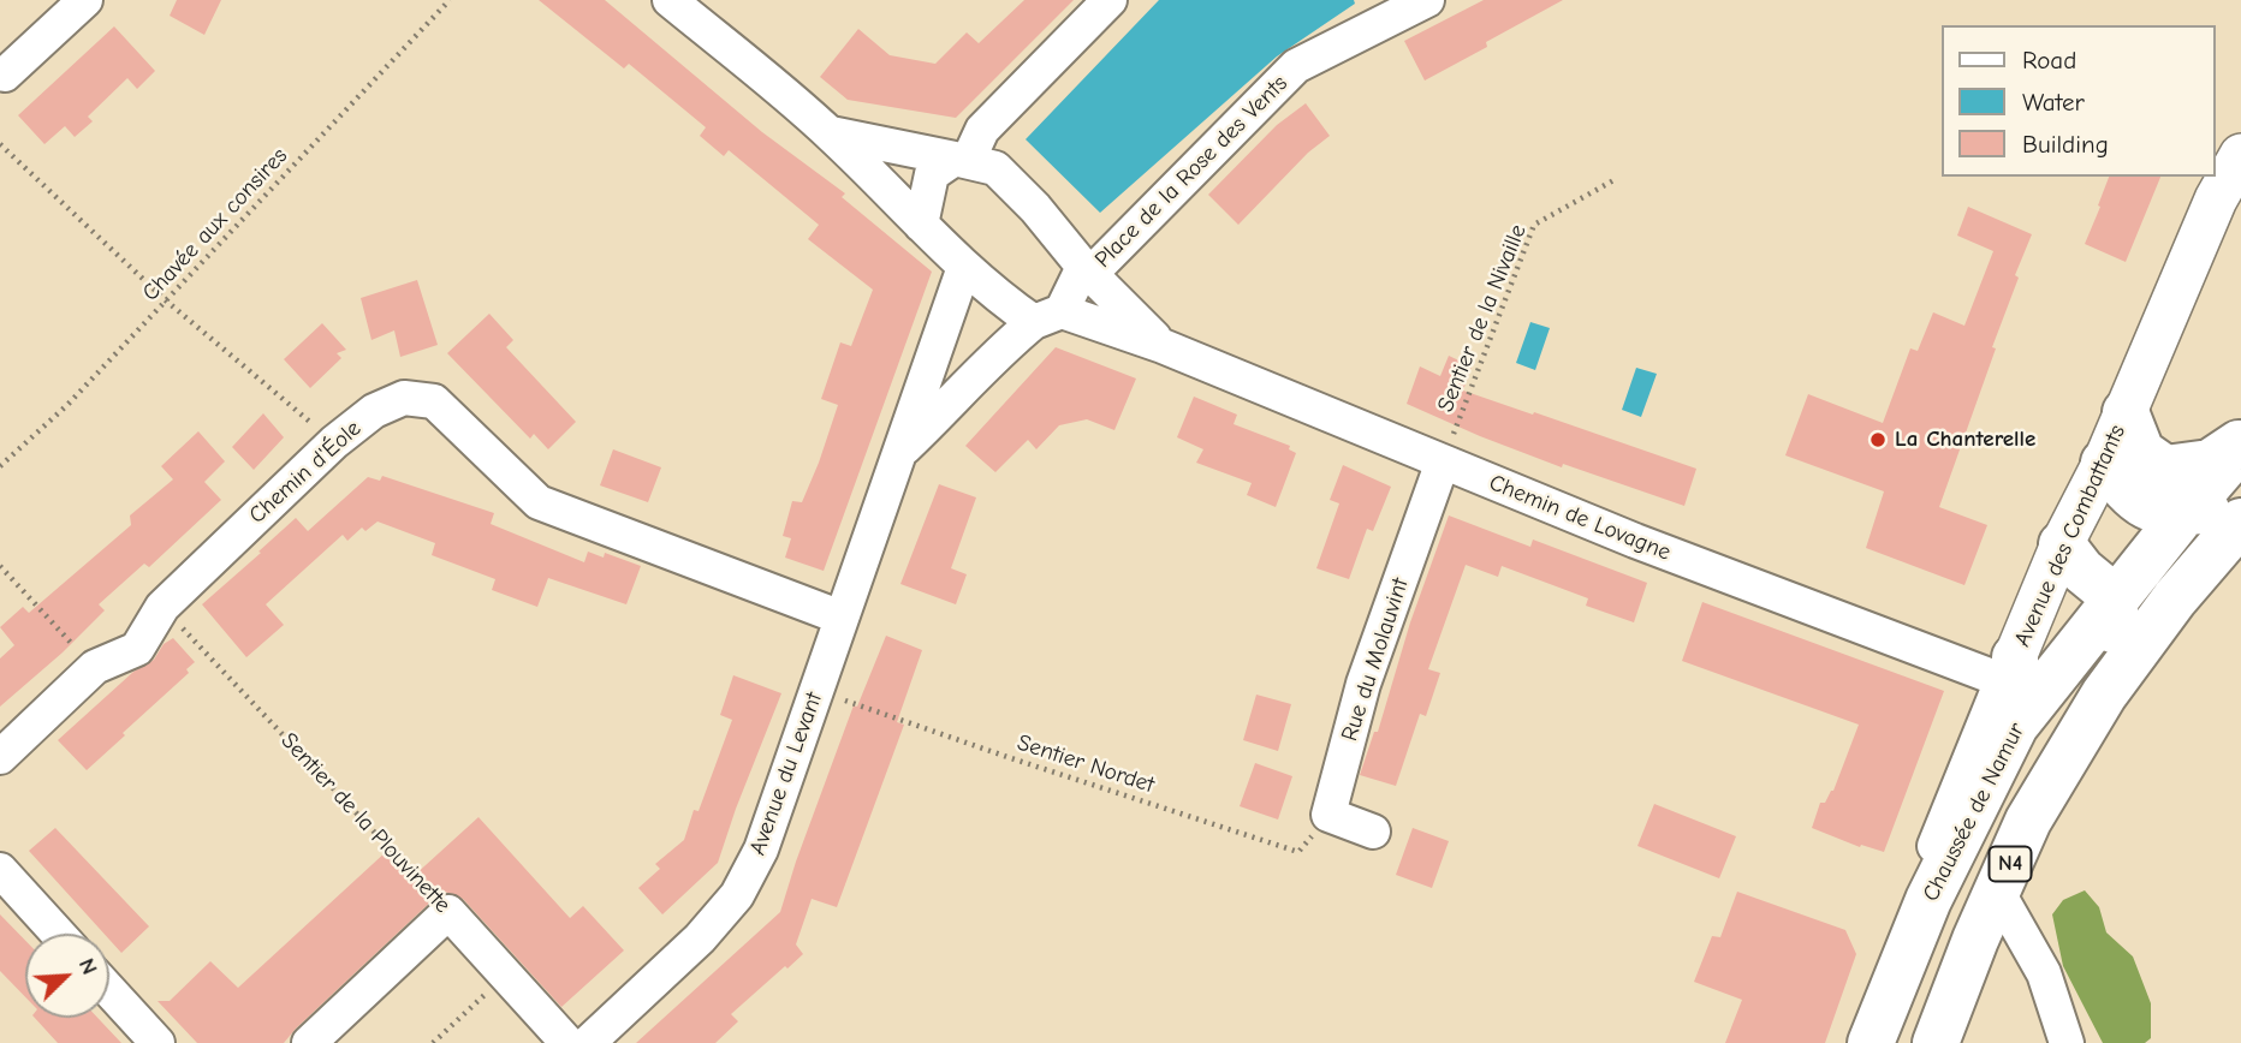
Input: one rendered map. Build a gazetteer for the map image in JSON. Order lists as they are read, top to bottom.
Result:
{
  "streets": {
    "main road": ["Chaussée de Namur", "N4"],
    "street": [
      "Place de la Rose des Vents",
      "Chemin d'Éole",
      "Chemin de Lovagne",
      "Avenue des Combattants",
      "Rue du Molauvint",
      "Avenue du Levant",
      "Sentier de la Plouvinette"
    ],
    "path": ["Chavée aux consires", "Sentier de la Nivaille", "Sentier Nordet"]
  },
  "crossings": [
    ["Place de la Rose des Vents", "Chemin de Lovagne"],
    ["Place de la Rose des Vents", "Avenue du Levant"],
    ["Sentier de la Nivaille", "Chemin de Lovagne"],
    ["Sentier de la Nivaille", "Rue du Molauvint"],
    ["Chemin d'Éole", "Avenue du Levant"],
    ["Chemin d'Éole", "Sentier de la Plouvinette"],
    ["Chemin de Lovagne", "Avenue des Combattants"],
    ["Chemin de Lovagne", "Rue du Molauvint"],
    ["Chemin de Lovagne", "Avenue du Levant"],
    ["Avenue des Combattants", "Chaussée de Namur"],
    ["Rue du Molauvint", "Sentier Nordet"],
    ["Sentier Nordet", "Avenue du Levant"]
  ],
  "places": ["La Chanterelle"],
  "legend": ["Road", "Water", "Building"],
  "north": "top right"
}
